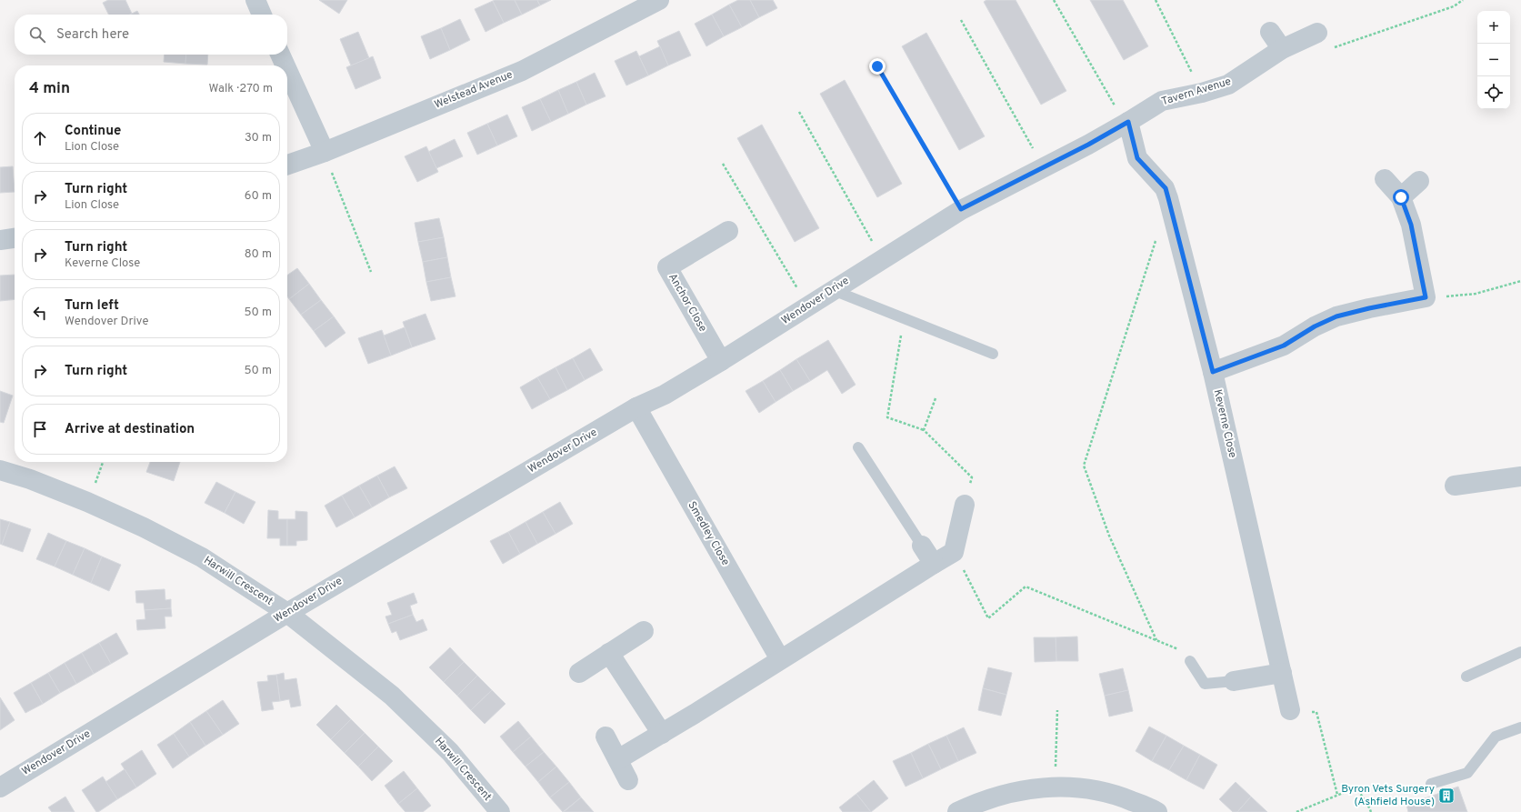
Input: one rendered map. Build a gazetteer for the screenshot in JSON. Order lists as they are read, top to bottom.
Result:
{
  "streets": {
    "street": [
      "Welstead Avenue",
      "Tavern Avenue",
      "Wendover Drive",
      "Anchor Close",
      "Keverne Close",
      "Smedley Close",
      "Harwill Crescent"
    ]
  },
  "crossings": [
    ["Tavern Avenue", "Wendover Drive"],
    ["Tavern Avenue", "Keverne Close"],
    ["Wendover Drive", "Anchor Close"],
    ["Wendover Drive", "Keverne Close"],
    ["Wendover Drive", "Smedley Close"],
    ["Wendover Drive", "Harwill Crescent"]
  ],
  "places": {
    "building": ["Byron Vets Surgery (Ashfield House)"]
  },
  "page": {
    "map_buttons": ["+", "−"],
    "search": "Search here",
    "heading": ["4 min", "Walk · 270 m"],
    "list": [
      ["Continue", "Lion Close", "30 m"],
      ["Turn right", "Lion Close", "60 m"],
      ["Turn right", "Keverne Close", "80 m"],
      ["Turn left", "Wendover Drive", "50 m"],
      ["Turn right", "50 m"],
      "Arrive at destination"
    ]
  }
}
